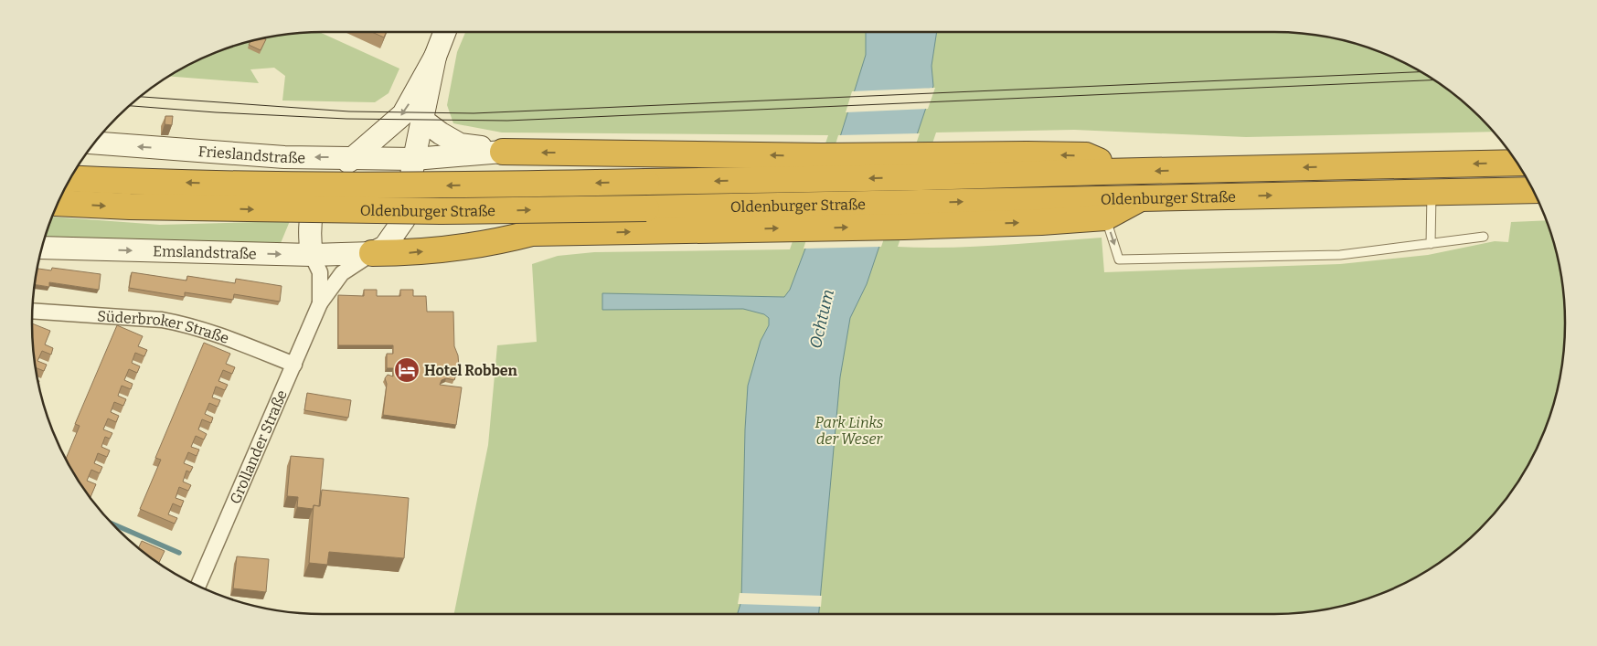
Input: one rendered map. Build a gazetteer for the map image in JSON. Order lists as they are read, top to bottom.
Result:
{
  "streets": {
    "highway": ["Oldenburger Straße"],
    "street": [
      "Frieslandstraße",
      "Emslandstraße",
      "Süderbroker Straße",
      "Grollander Straße"
    ]
  },
  "crossings": [
    ["Frieslandstraße", "Grollander Straße"],
    ["Emslandstraße", "Grollander Straße"],
    ["Süderbroker Straße", "Grollander Straße"]
  ],
  "one_way": ["Frieslandstraße", "Emslandstraße"],
  "water": ["Ochtum"],
  "parks": ["Park Links der Weser"],
  "places": {
    "hotel": ["Hotel Robben"]
  }
}
